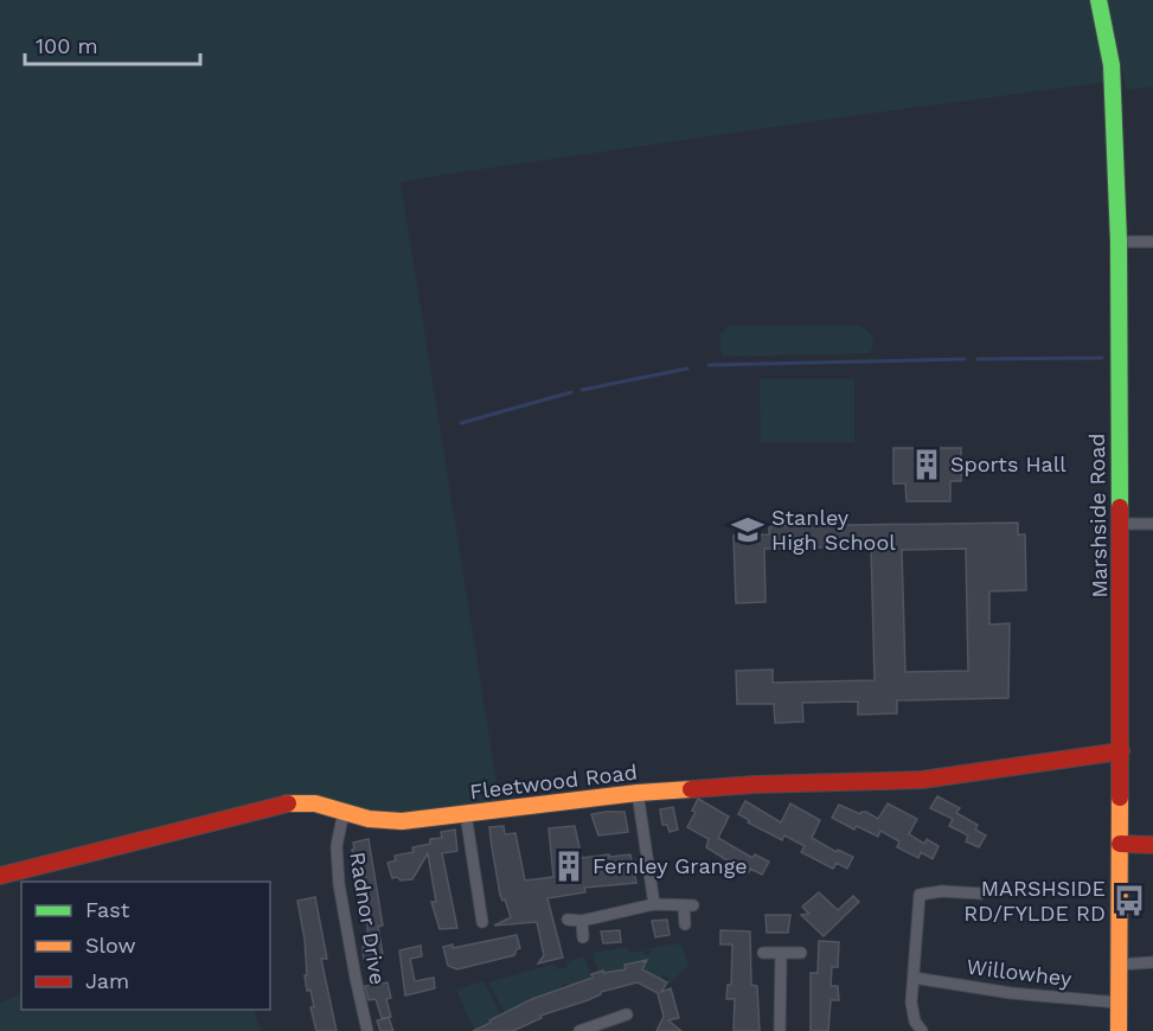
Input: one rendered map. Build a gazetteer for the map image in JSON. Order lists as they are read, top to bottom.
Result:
{
  "streets": {
    "street": [
      "Marshside Road",
      "Fleetwood Road",
      "Radnor Drive",
      "Willowhey"
    ]
  },
  "crossings": [
    ["Marshside Road", "Fleetwood Road"],
    ["Marshside Road", "Willowhey"],
    ["Fleetwood Road", "Radnor Drive"]
  ],
  "places": {
    "building": ["Sports Hall", "Fernley Grange"],
    "school or university": ["Stanley High School"],
    "bus stop": ["MARSHSIDE RD/FYLDE RD"]
  },
  "legend": ["Fast", "Slow", "Jam"],
  "scale_bar": "100 m"
}
